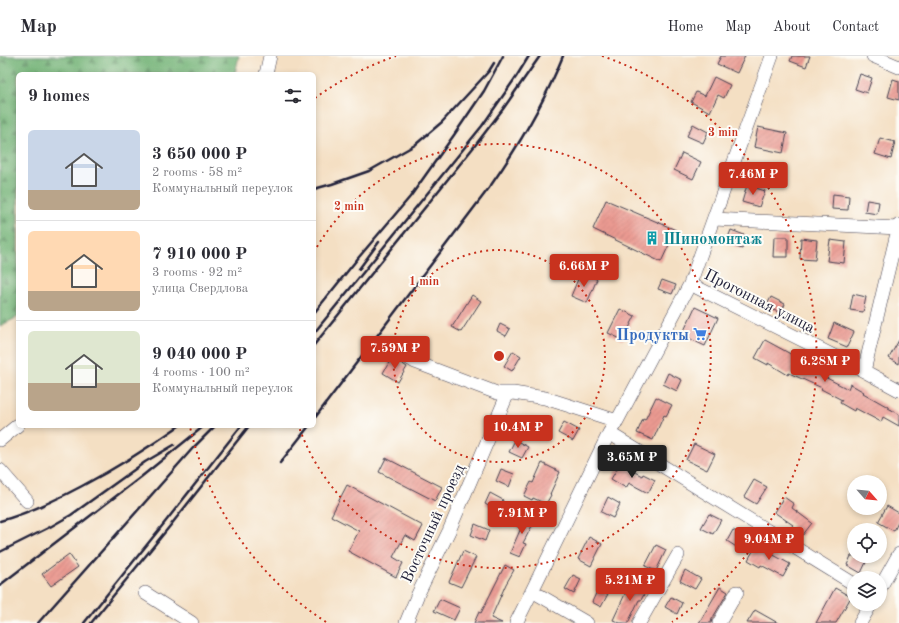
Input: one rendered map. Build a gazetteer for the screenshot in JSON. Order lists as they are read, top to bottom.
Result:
{
  "streets": {
    "street": ["Прогонная улица", "Восточный проезд"]
  },
  "places": {
    "building": ["Шиномонтаж"],
    "supermarket": ["Продукты"]
  },
  "north": "bottom right",
  "page": {
    "header": "Map",
    "nav": [
      "Home",
      "Map",
      "About",
      "Contact"
    ],
    "heading": "9 homes",
    "list": [
      {
        "name": "3 650 000 ₽",
        "note": "2 rooms · 58 m² · Коммунальный переулок"
      },
      {
        "name": "7 910 000 ₽",
        "note": "3 rooms · 92 m² · улица Свердлова"
      },
      {
        "name": "9 040 000 ₽",
        "note": "4 rooms · 100 m² · Коммунальный переулок"
      }
    ],
    "price": [
      "7.46M ₽",
      "6.66M ₽",
      "7.59M ₽",
      "6.28M ₽",
      "10.4M ₽",
      "3.65M ₽",
      "7.91M ₽",
      "9.04M ₽",
      "5.21M ₽"
    ]
  },
  "rings": ["3 min", "2 min", "1 min"]
}
